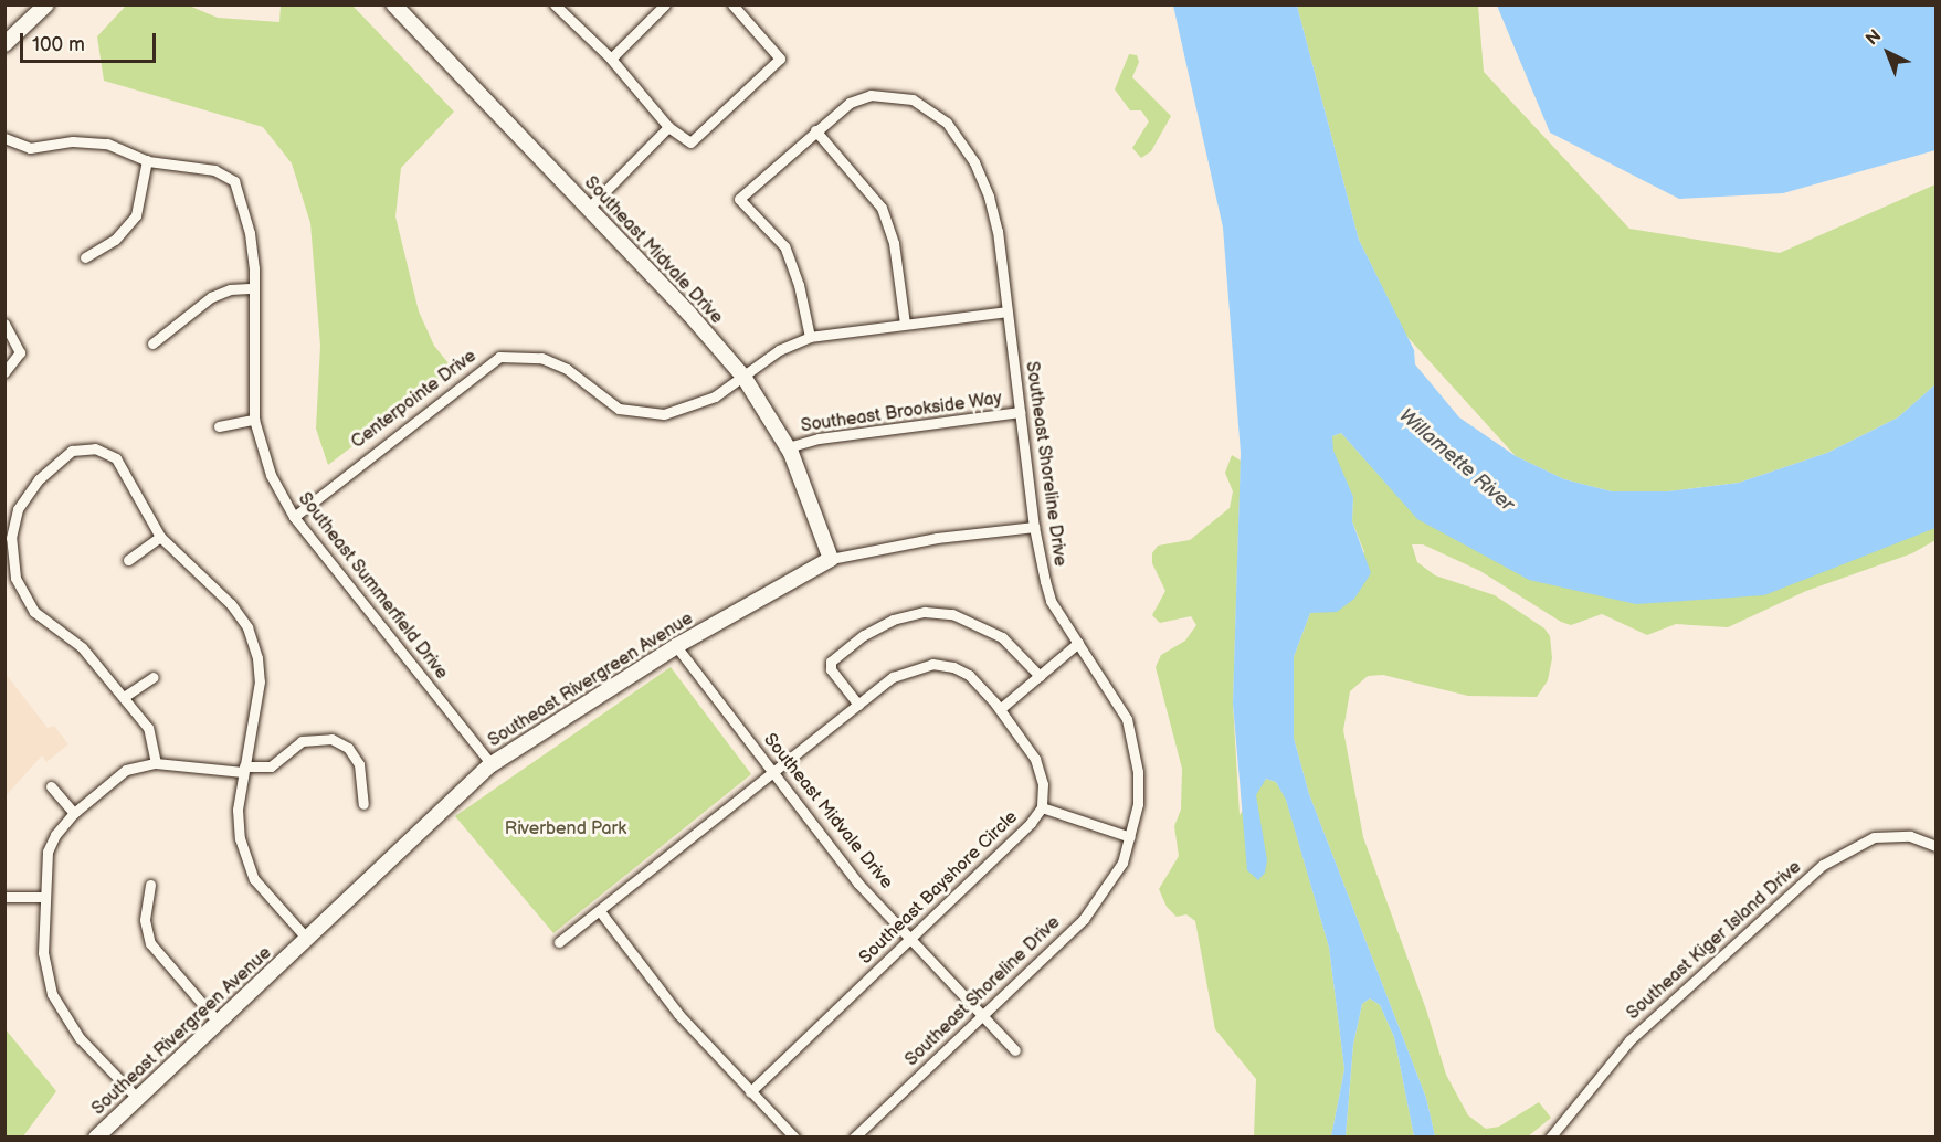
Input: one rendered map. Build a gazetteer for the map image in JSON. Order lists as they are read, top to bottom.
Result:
{
  "streets": {
    "street": [
      "Southeast Midvale Drive",
      "Centerpointe Drive",
      "Southeast Brookside Way",
      "Southeast Shoreline Drive",
      "Southeast Summerfield Drive",
      "Southeast Rivergreen Avenue",
      "Southeast Bayshore Circle",
      "Southeast Kiger Island Drive"
    ]
  },
  "crossings": [
    ["Southeast Midvale Drive", "Centerpointe Drive"],
    ["Southeast Midvale Drive", "Southeast Brookside Way"],
    ["Southeast Midvale Drive", "Southeast Shoreline Drive"],
    ["Southeast Midvale Drive", "Southeast Rivergreen Avenue"],
    ["Southeast Midvale Drive", "Southeast Bayshore Circle"],
    ["Centerpointe Drive", "Southeast Shoreline Drive"],
    ["Centerpointe Drive", "Southeast Summerfield Drive"],
    ["Southeast Brookside Way", "Southeast Shoreline Drive"],
    ["Southeast Shoreline Drive", "Southeast Rivergreen Avenue"],
    ["Southeast Summerfield Drive", "Southeast Rivergreen Avenue"]
  ],
  "water": ["Willamette River"],
  "parks": ["Riverbend Park"],
  "scale_bar": "100 m",
  "north": "top left"
}
